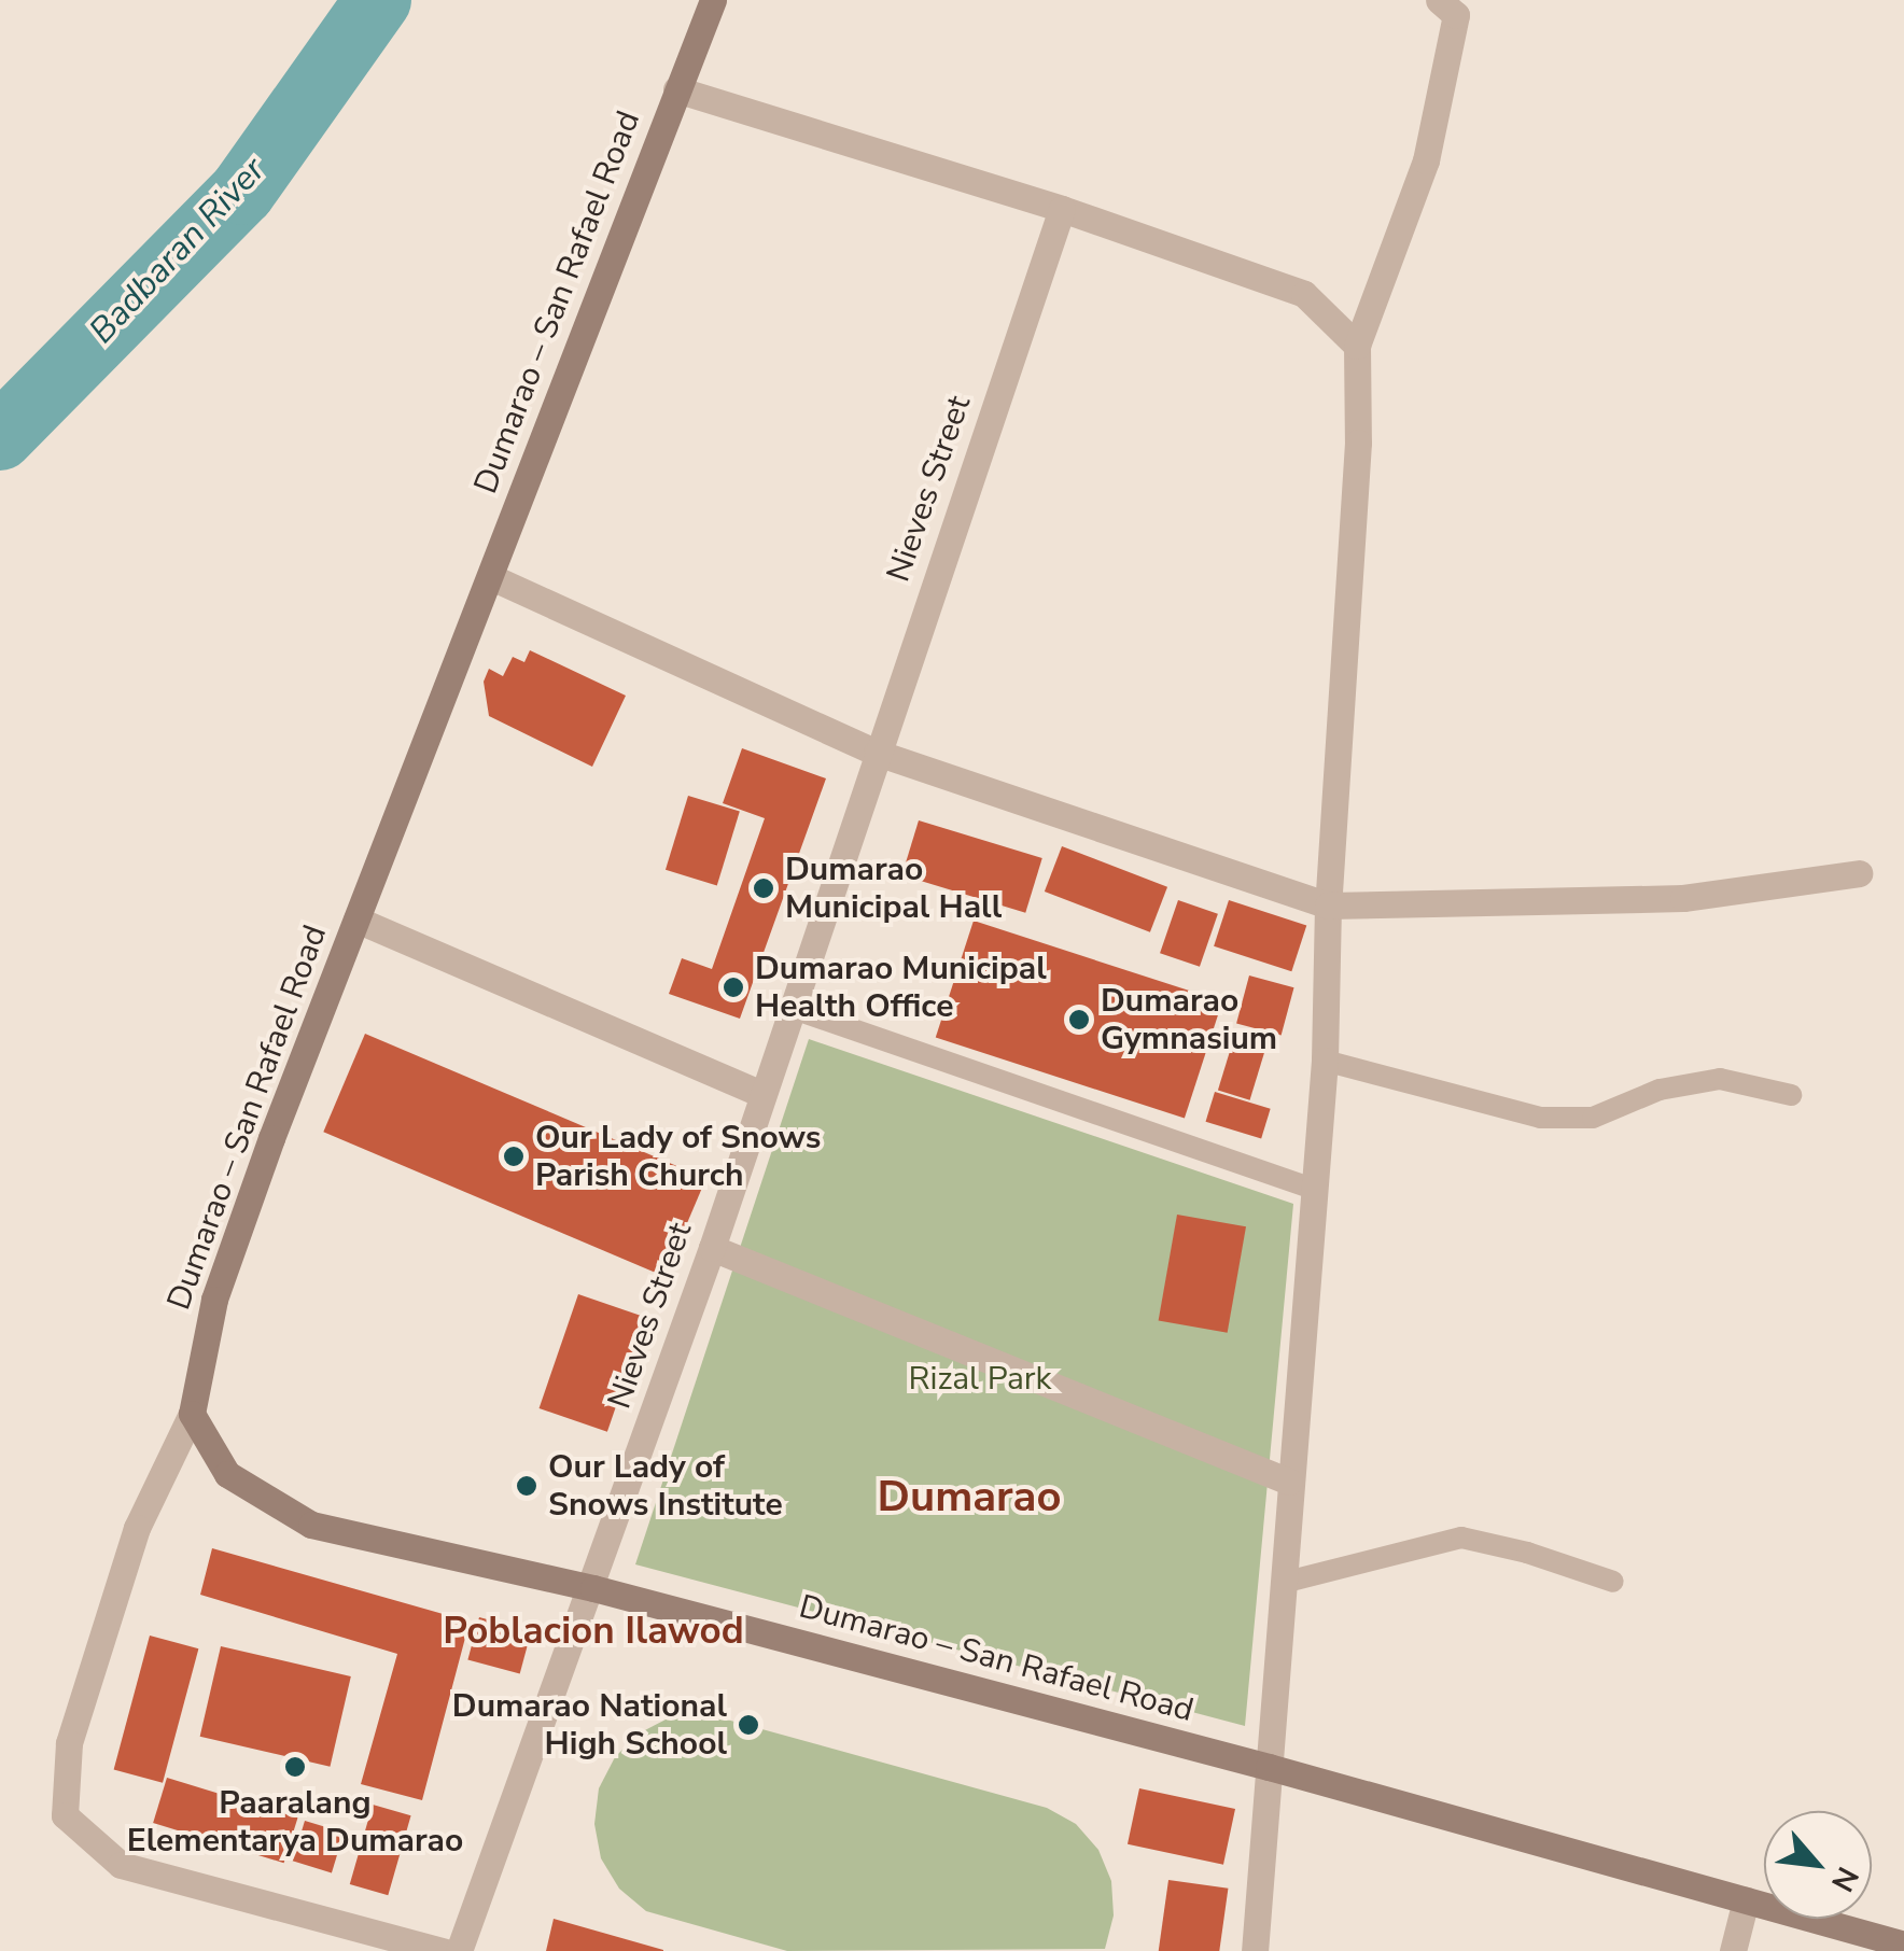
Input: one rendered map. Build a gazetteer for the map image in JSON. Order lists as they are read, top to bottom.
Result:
{
  "streets": {
    "main road": ["Dumarao – San Rafael Road"],
    "street": ["Nieves Street"]
  },
  "crossings": [
    ["Dumarao – San Rafael Road", "Nieves Street"]
  ],
  "districts": ["Dumarao", "Poblacion Ilawod"],
  "water": ["Badbaran River"],
  "parks": ["Rizal Park"],
  "places": [
    "Dumarao Municipal Hall",
    "Dumarao Municipal Health Office",
    "Dumarao Gymnasium",
    "Our Lady of Snows Parish Church",
    "Our Lady of Snows Institute",
    "Dumarao National High School",
    "Paaralang Elementarya Dumarao"
  ],
  "north": "bottom right"
}
